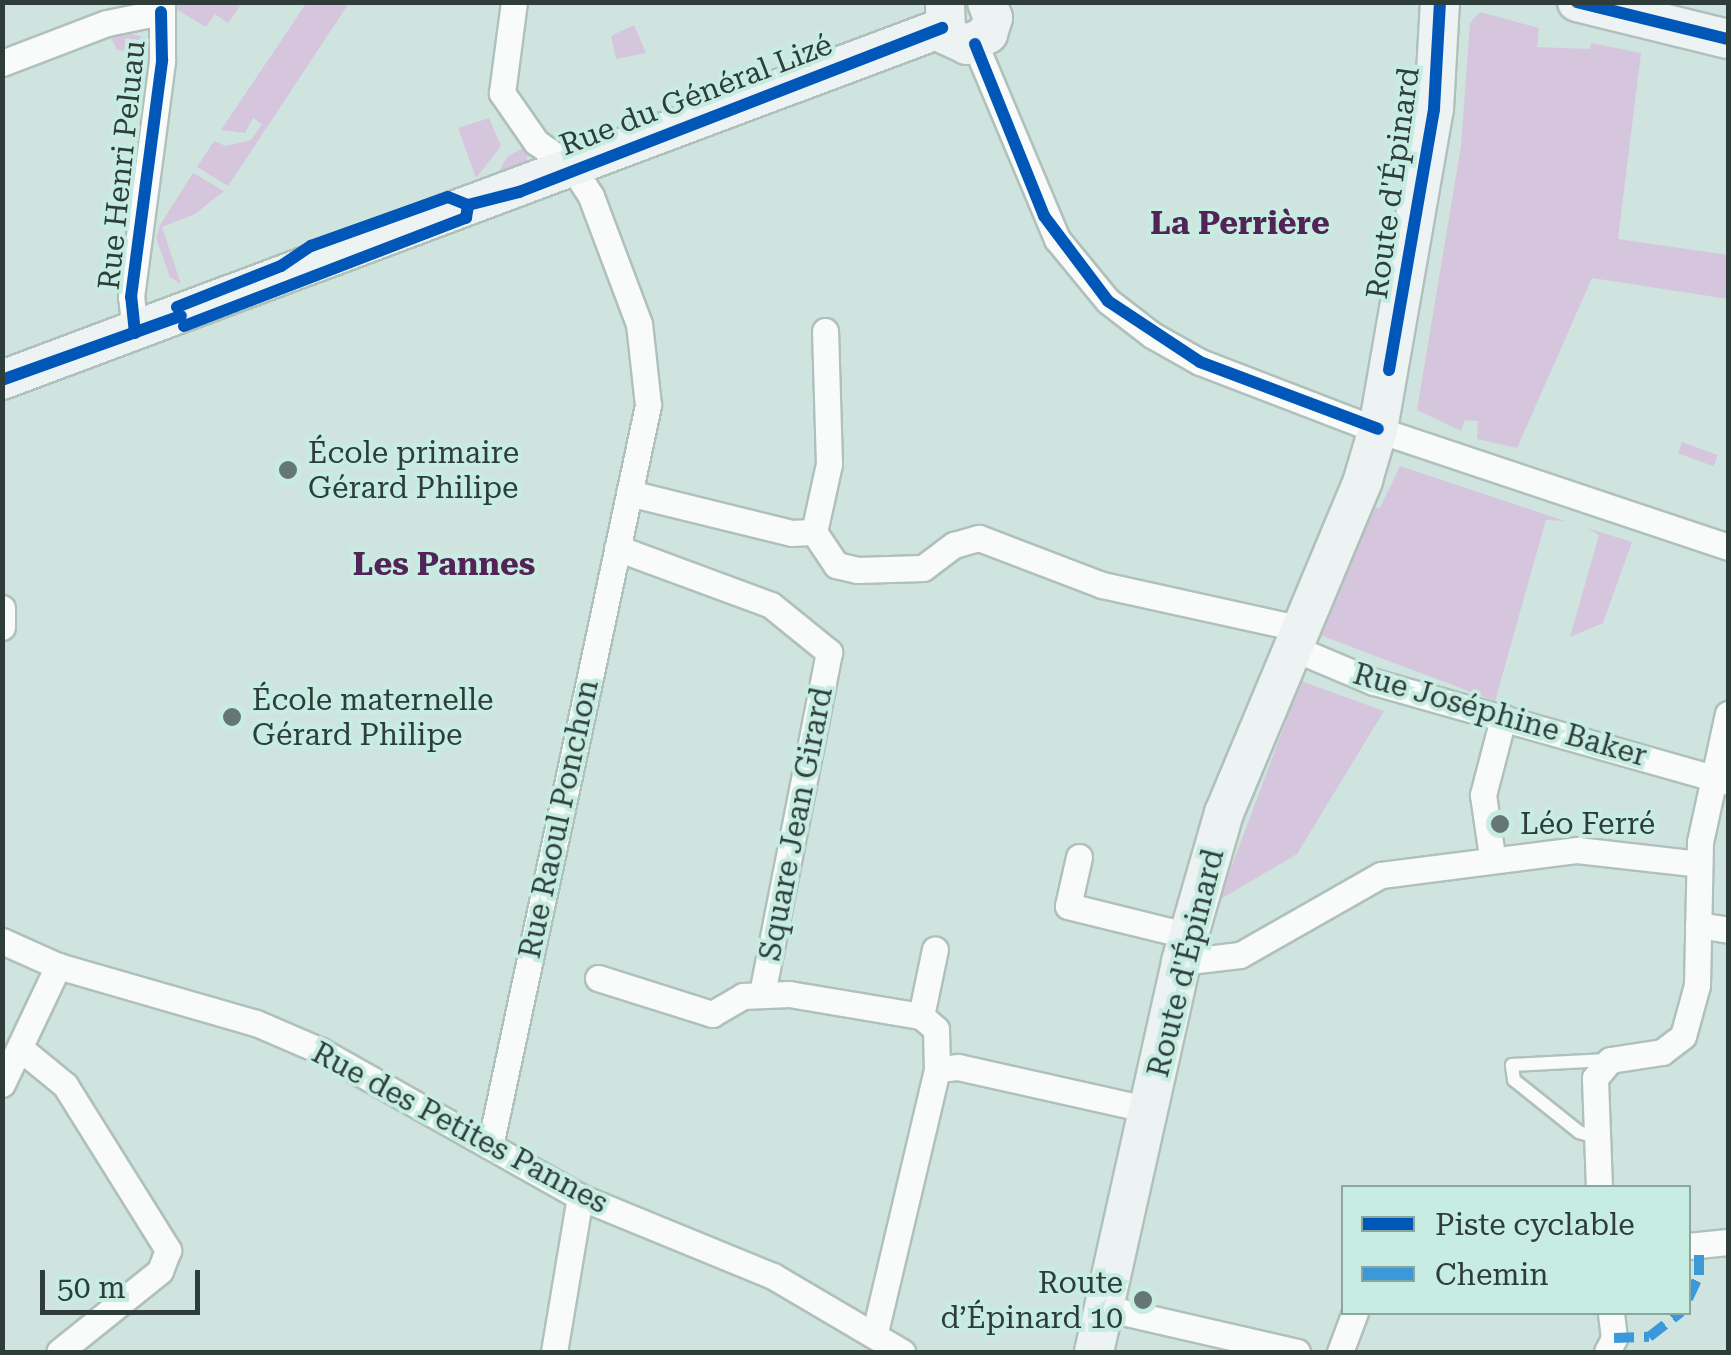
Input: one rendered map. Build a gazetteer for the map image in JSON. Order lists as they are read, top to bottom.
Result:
{
  "streets": {
    "main road": ["Rue du Général Lizé", "Route d'Épinard"],
    "street": [
      "Rue Henri Peluau",
      "Rue Joséphine Baker",
      "Rue Raoul Ponchon",
      "Square Jean Girard",
      "Rue des Petites Pannes"
    ]
  },
  "crossings": [
    ["Rue du Général Lizé", "Rue Henri Peluau"],
    ["Rue du Général Lizé", "Rue Raoul Ponchon"],
    ["Route d'Épinard", "Rue Joséphine Baker"],
    ["Rue Raoul Ponchon", "Square Jean Girard"],
    ["Rue Raoul Ponchon", "Rue des Petites Pannes"]
  ],
  "districts": ["La Perrière", "Les Pannes"],
  "places": [
    "École primaire Gérard Philipe",
    "École maternelle Gérard Philipe",
    "Léo Ferré",
    "Route d’Épinard 10"
  ],
  "legend": ["Piste cyclable", "Chemin"],
  "scale_bar": "50 m"
}
